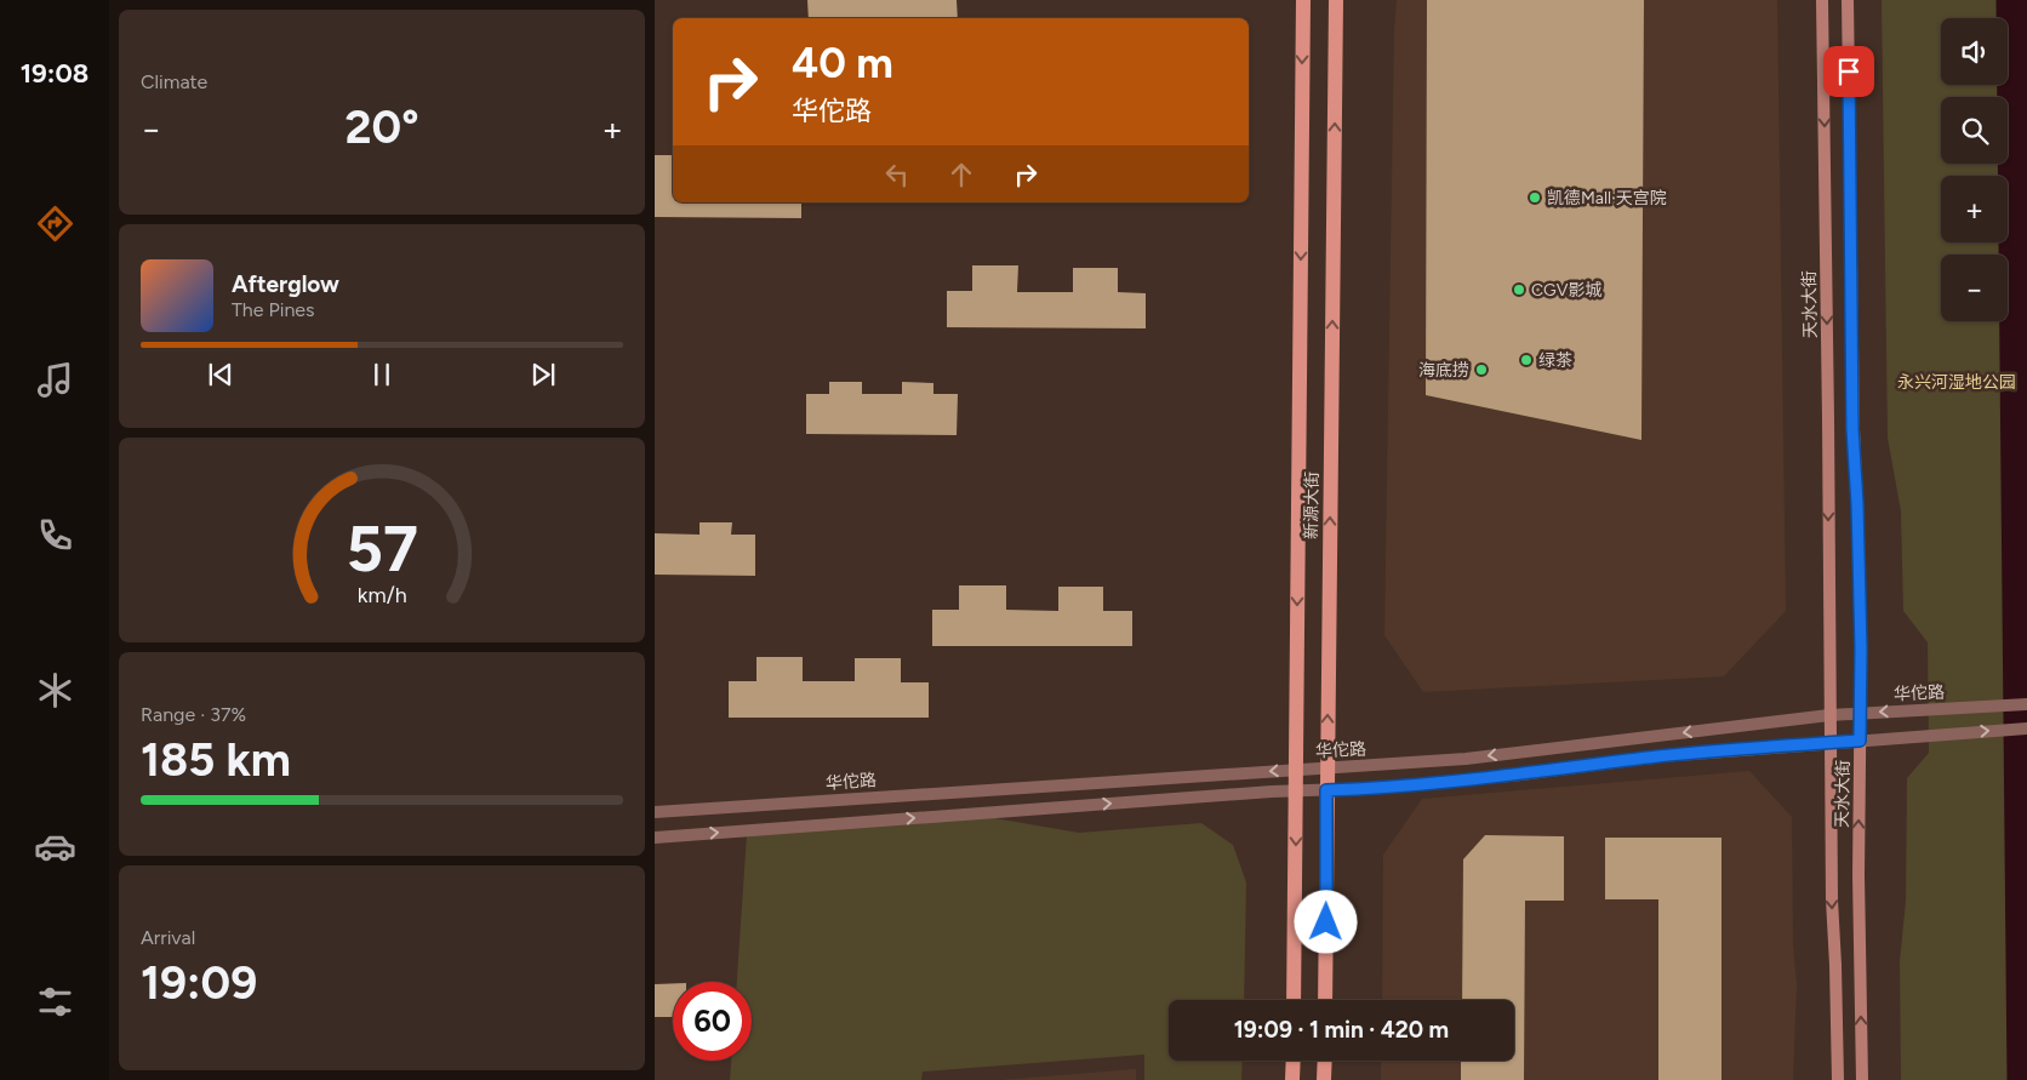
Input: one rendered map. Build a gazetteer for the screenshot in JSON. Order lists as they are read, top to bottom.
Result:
{
  "streets": {
    "main road": ["天水大街", "新源大街"],
    "street": ["华佗路"]
  },
  "crossings": [
    ["天水大街", "华佗路"],
    ["新源大街", "华佗路"]
  ],
  "parks": ["永兴河湿地公园"],
  "places": [
    "凯德Mall·天宫院",
    "CGV影城",
    "绿茶",
    "海底捞"
  ],
  "page": {
    "tabs": "19:08",
    "tile": [
      "Climate",
      ["Range · 37%", "185 km"],
      ["Arrival", "19:09"]
    ],
    "map_buttons": ["+", "−"],
    "turn": ["40 m", "华佗路"],
    "heat": ["−", "20°", "+"],
    "song": ["Afterglow", "The Pines"],
    "limit": "60",
    "trip": "19:09 · 1 min · 420 m",
    "gauge": ["57", "km/h"]
  }
}
